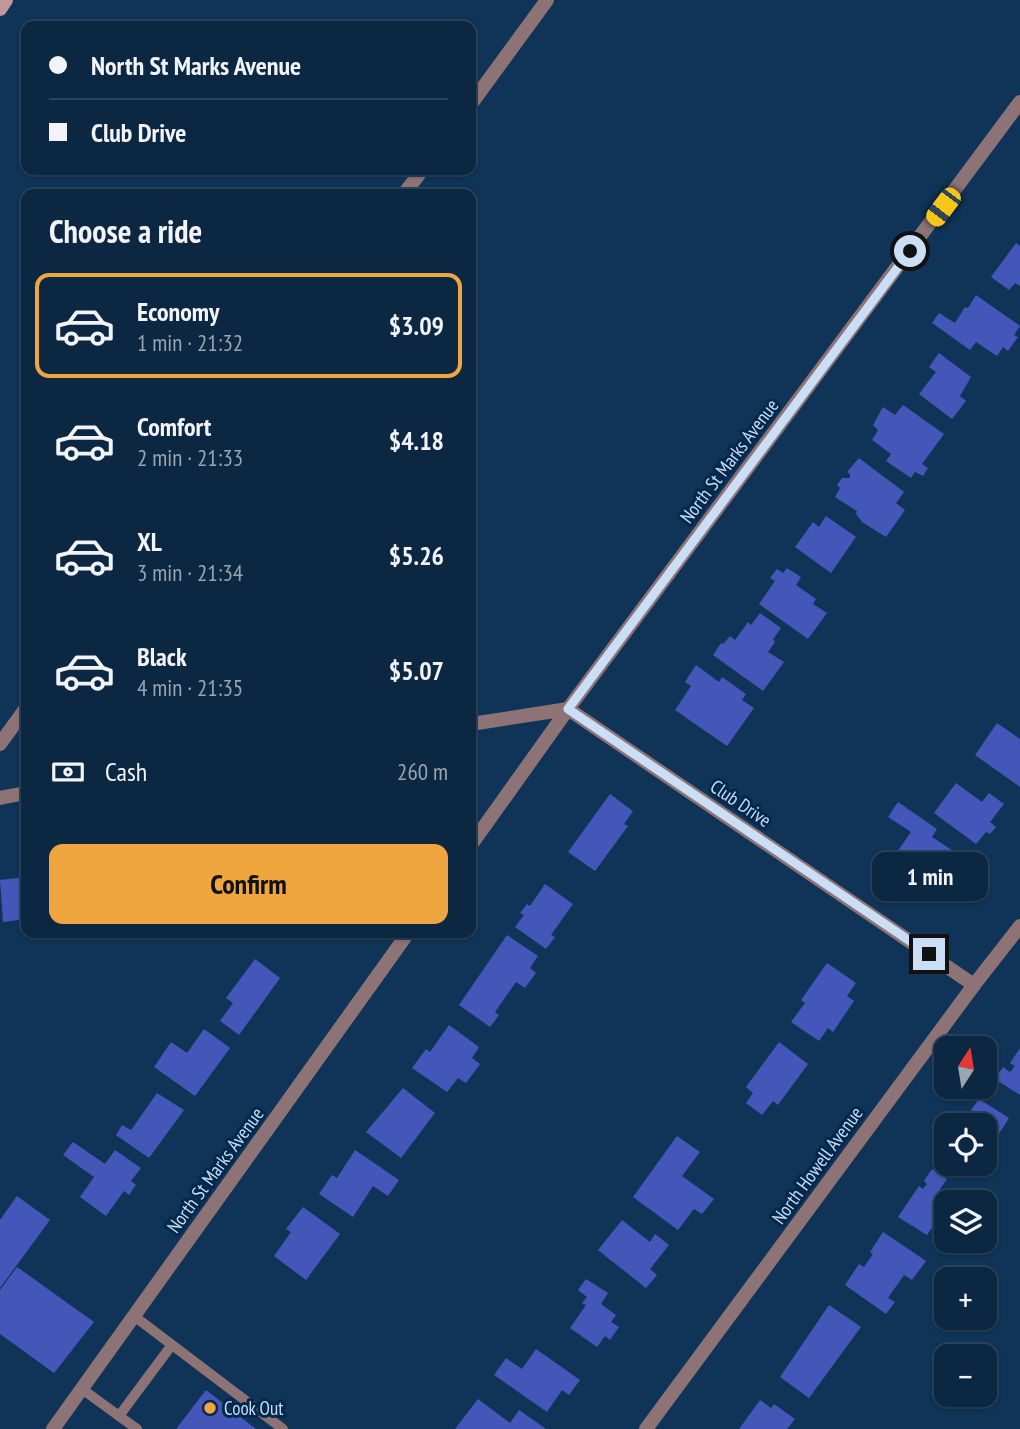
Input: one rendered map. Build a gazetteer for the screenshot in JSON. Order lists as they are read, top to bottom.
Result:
{
  "streets": {
    "street": ["North St Marks Avenue", "Club Drive", "North Howell Avenue"]
  },
  "crossings": [
    ["North St Marks Avenue", "Club Drive"],
    ["Club Drive", "North Howell Avenue"]
  ],
  "places": ["Cook Out"],
  "north": "top",
  "page": {
    "banner": ["North St Marks Avenue", "Club Drive"],
    "heading": "Choose a ride",
    "list": [
      {
        "name": "Economy",
        "note": "1 min · 21:32",
        "value": "$3.09"
      },
      {
        "name": "Comfort",
        "note": "2 min · 21:33",
        "value": "$4.18"
      },
      {
        "name": "XL",
        "note": "3 min · 21:34",
        "value": "$5.26"
      },
      {
        "name": "Black",
        "note": "4 min · 21:35",
        "value": "$5.07"
      }
    ],
    "pay": ["Cash", "260 m"],
    "buttons": "Confirm",
    "bubble": "1 min",
    "map_buttons": ["+", "−"]
  }
}
